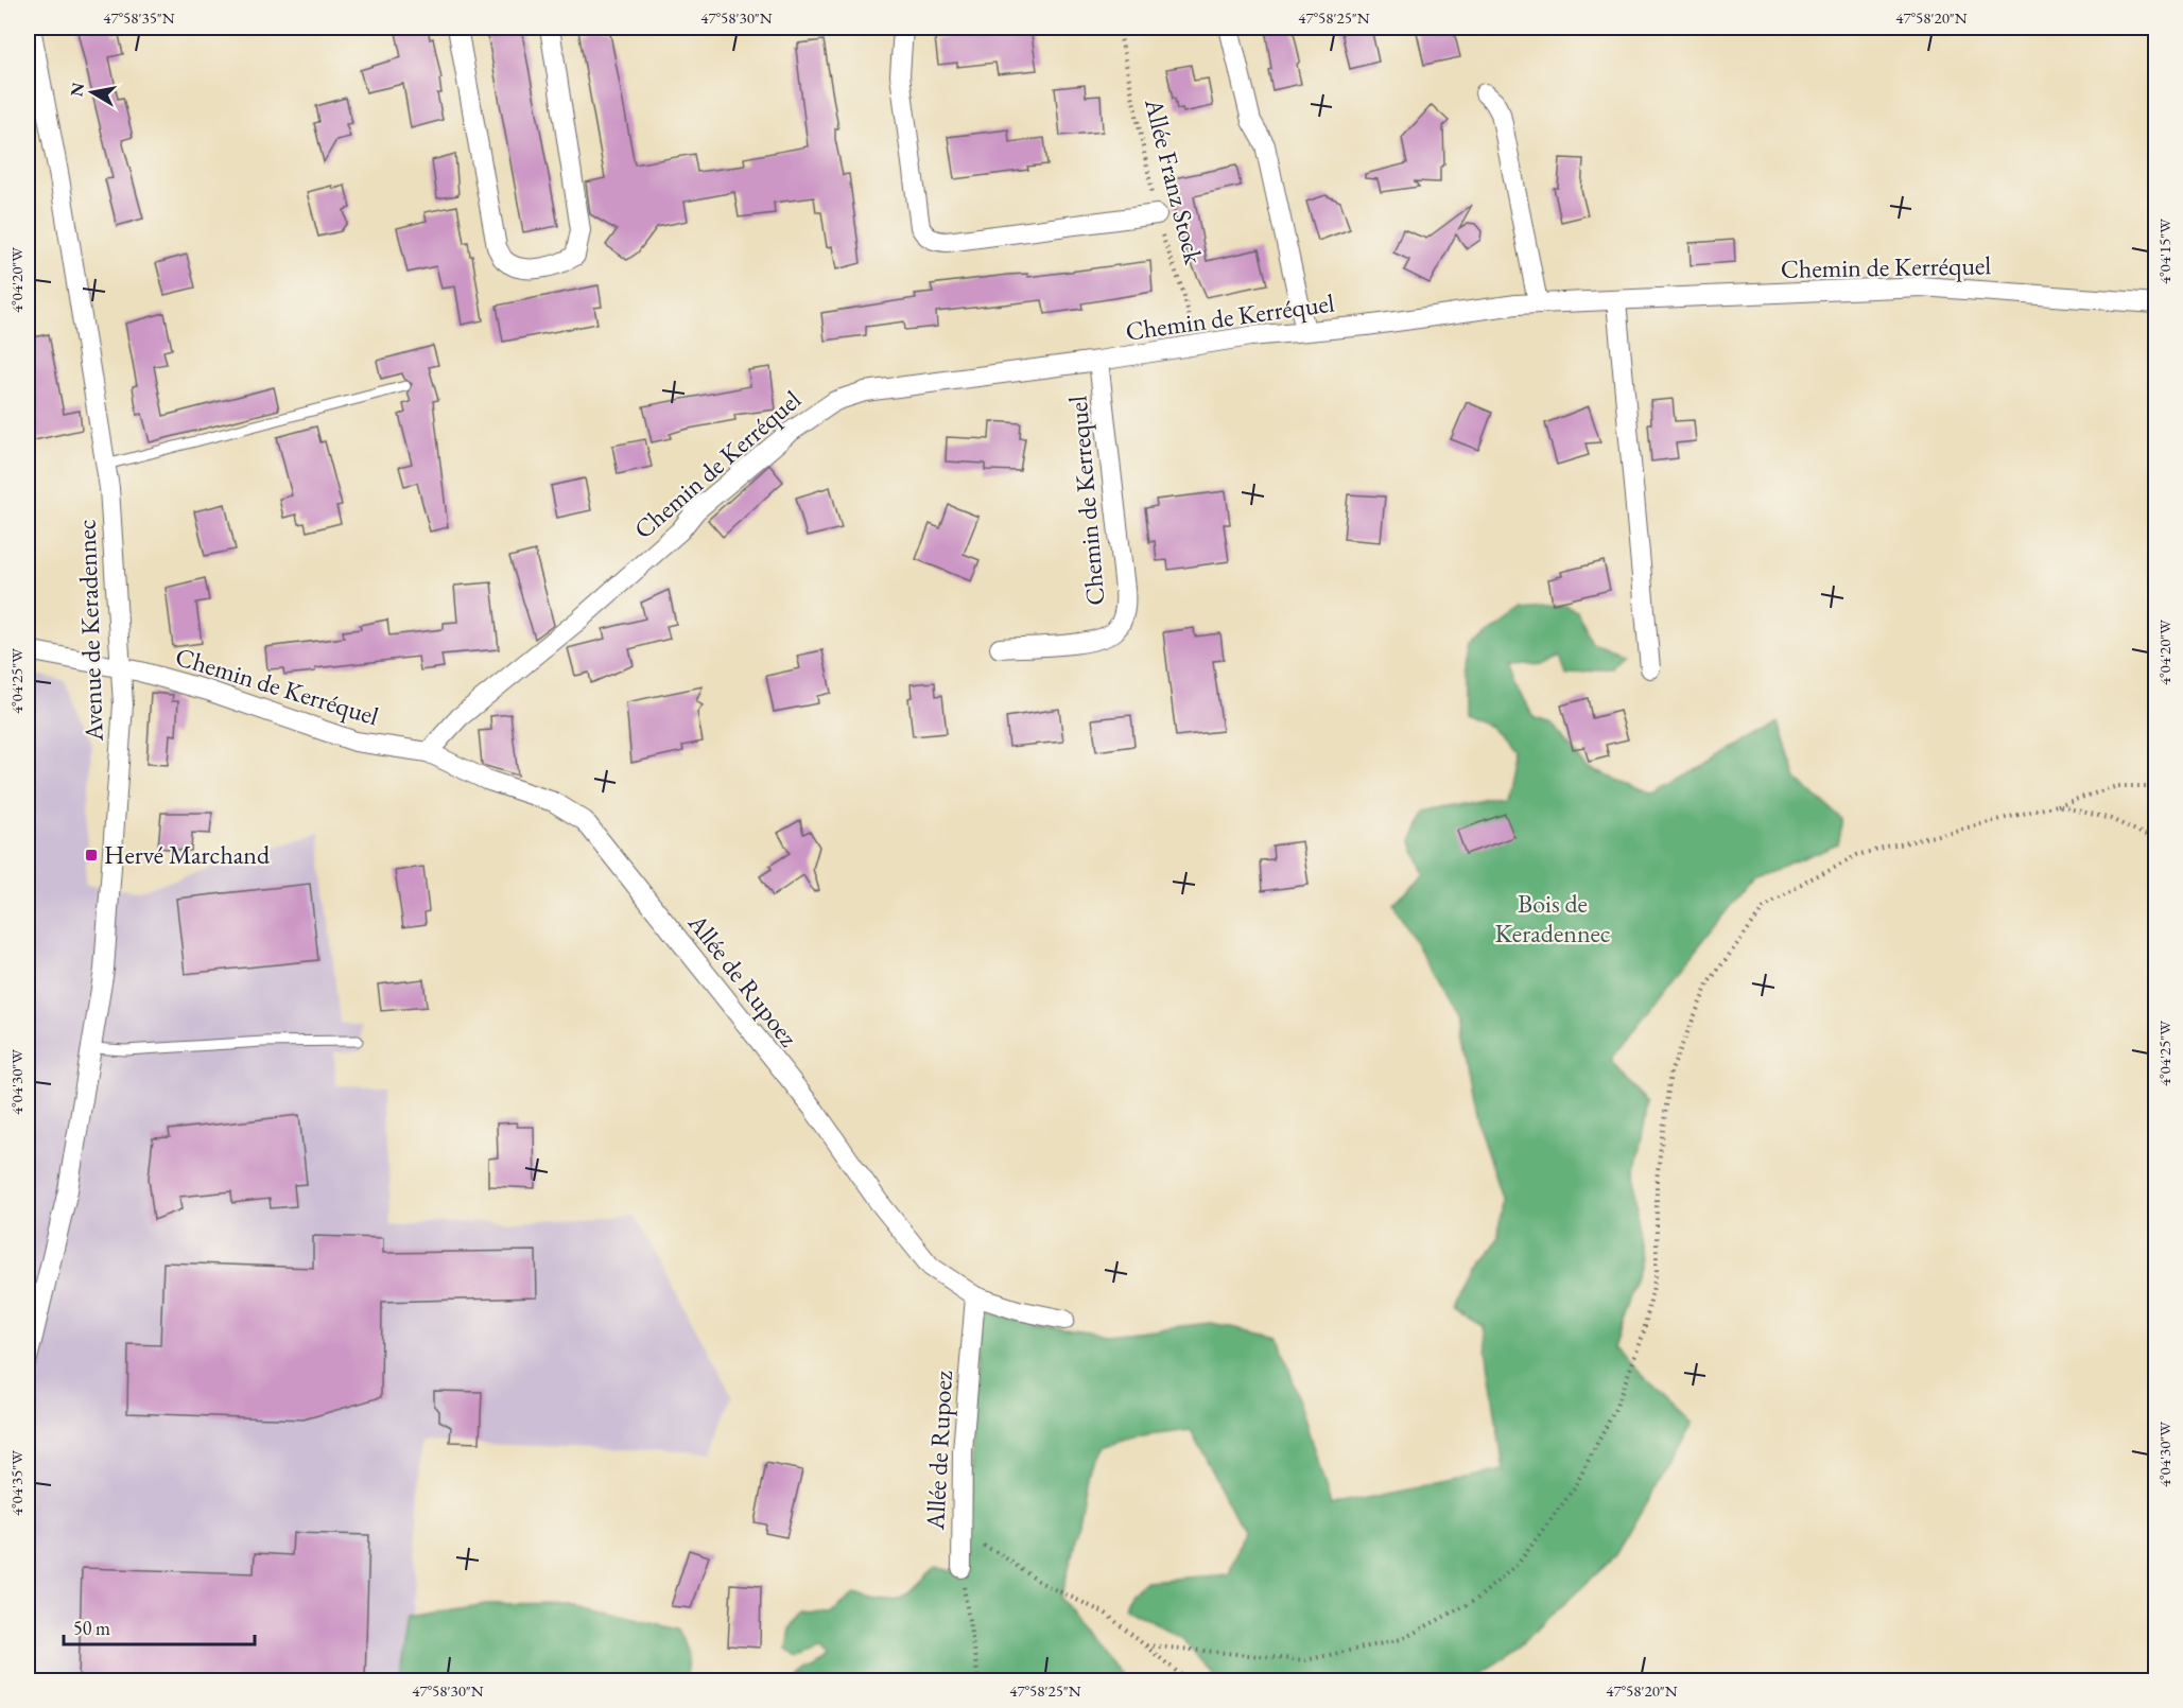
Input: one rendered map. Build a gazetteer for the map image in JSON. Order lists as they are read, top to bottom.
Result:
{
  "streets": {
    "street": [
      "Chemin de Kerréquel",
      "Chemin de Kerrequel",
      "Avenue de Keradennec",
      "Allée de Rupoez"
    ],
    "path": ["Allée Franz Stock"]
  },
  "crossings": [
    ["Allée Franz Stock", "Chemin de Kerréquel"],
    ["Chemin de Kerréquel", "Chemin de Kerrequel"],
    ["Chemin de Kerréquel", "Avenue de Keradennec"],
    ["Chemin de Kerréquel", "Allée de Rupoez"]
  ],
  "parks": ["Bois de Keradennec"],
  "places": {
    "transit": ["Hervé Marchand"]
  },
  "scale_bar": "50 m",
  "north": "left",
  "coordinates": [
    "47°58'35\"N",
    "47°58'30\"N",
    "47°58'25\"N",
    "47°58'20\"N",
    "4°04'15\"W",
    "4°04'20\"W",
    "4°04'25\"W",
    "4°04'30\"W",
    "4°04'35\"W"
  ]
}
